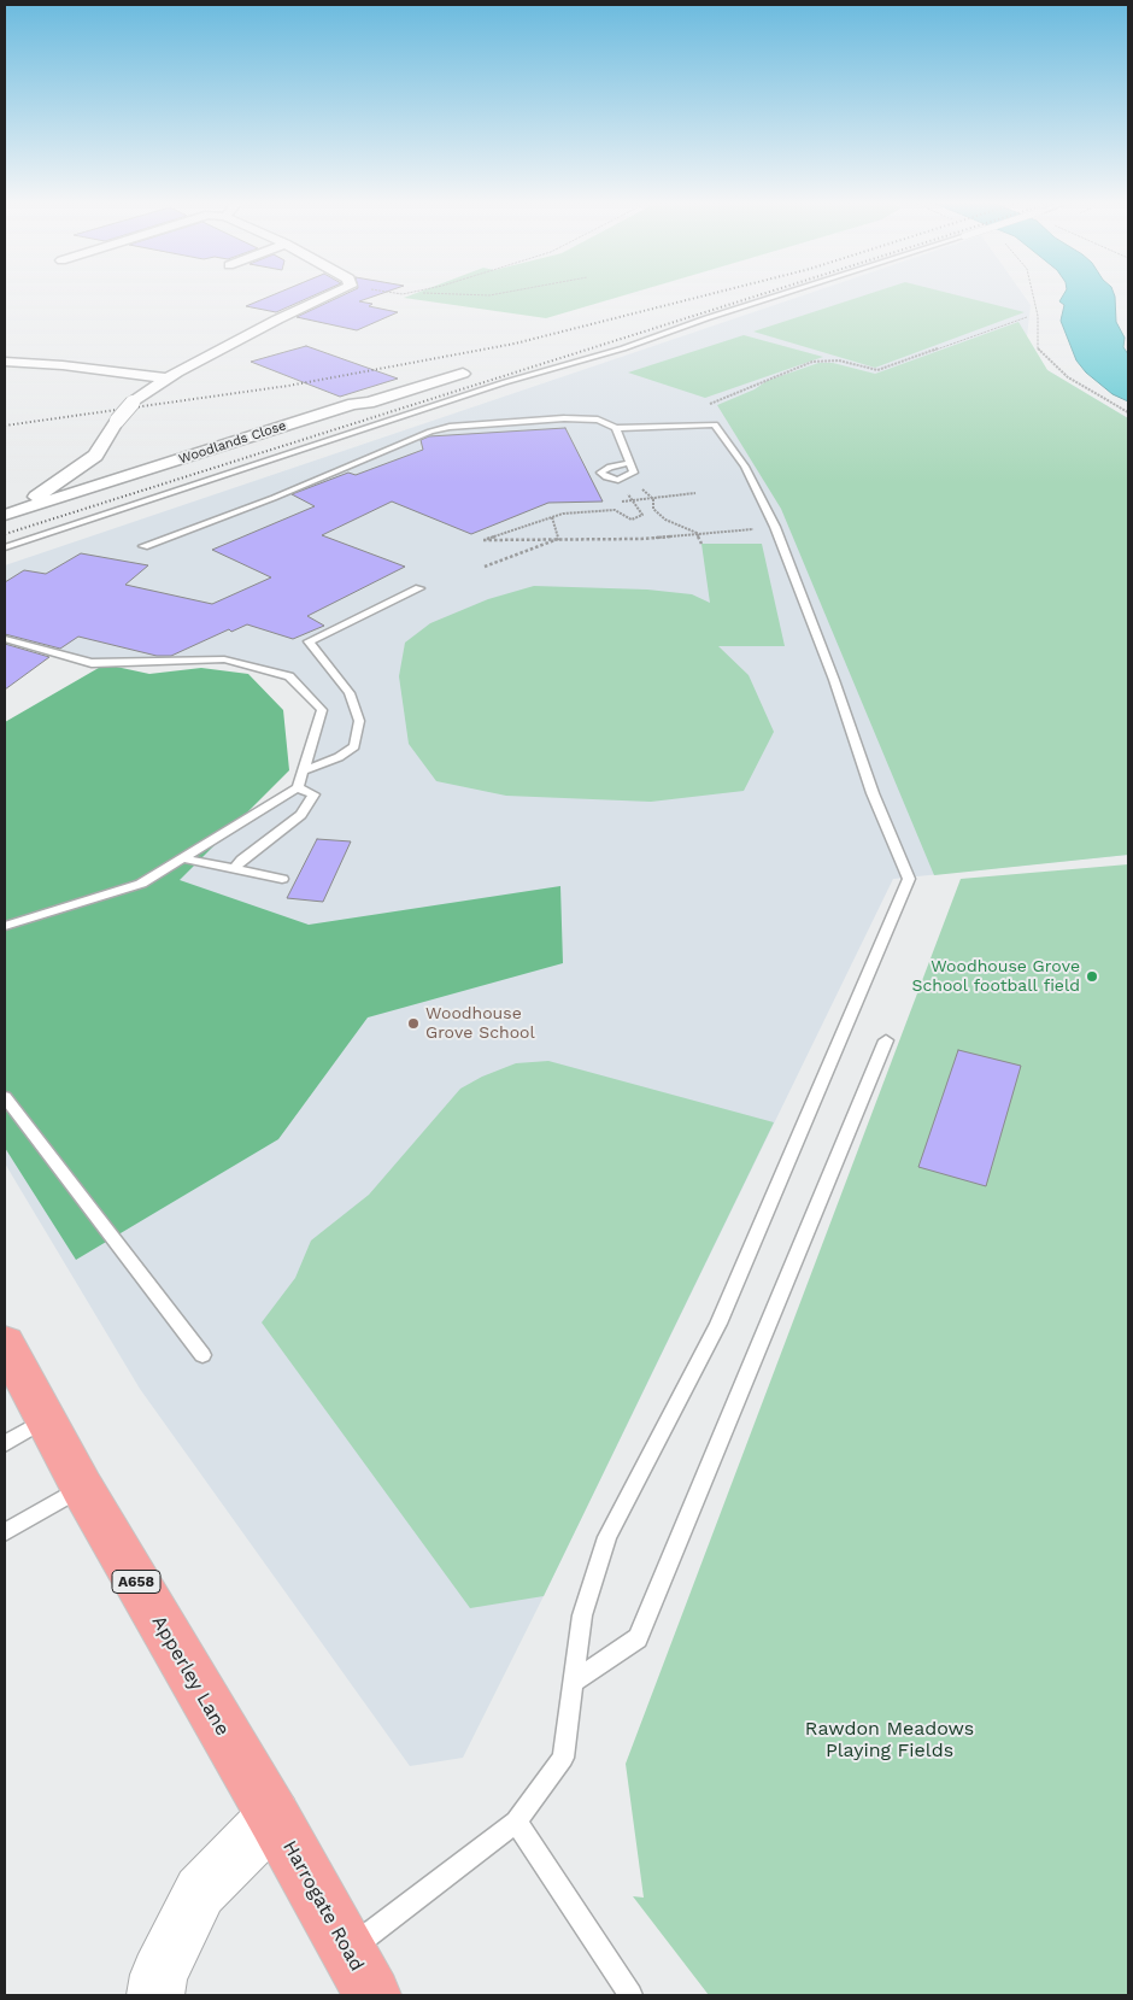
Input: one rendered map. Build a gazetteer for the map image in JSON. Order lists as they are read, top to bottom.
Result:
{
  "streets": {
    "highway": ["A658", "Apperley Lane", "Harrogate Road"],
    "street": ["Woodlands Close"]
  },
  "crossings": [
    ["Apperley Lane", "Harrogate Road"]
  ],
  "parks": ["Rawdon Meadows Playing Fields"],
  "places": ["Woodhouse Grove School football field", "Woodhouse Grove School"]
}
